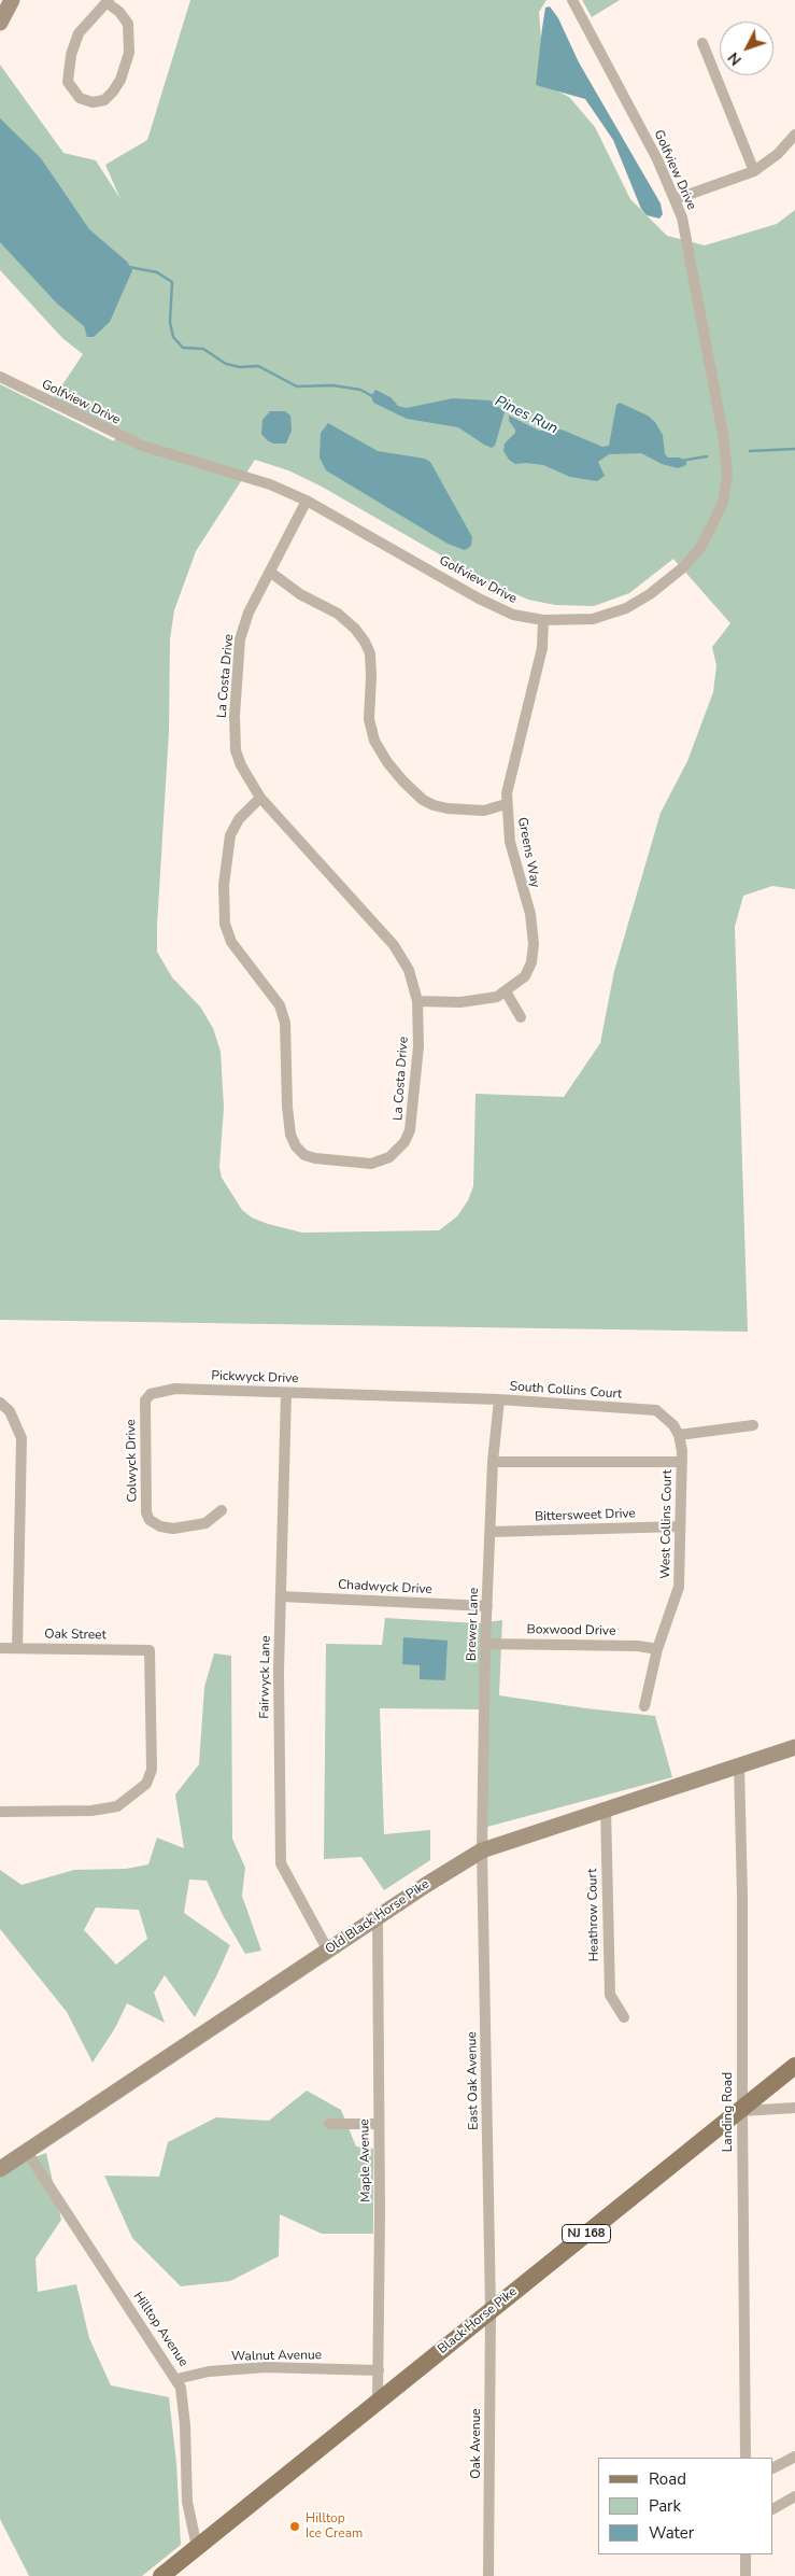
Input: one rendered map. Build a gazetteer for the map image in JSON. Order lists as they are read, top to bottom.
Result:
{
  "streets": {
    "main road": ["NJ 168", "Black Horse Pike"],
    "street": [
      "Golfview Drive",
      "La Costa Drive",
      "Greens Way",
      "Pickwyck Drive",
      "South Collins Court",
      "Colwyck Drive",
      "Bittersweet Drive",
      "West Collins Court",
      "Chadwyck Drive",
      "Brewer Lane",
      "Boxwood Drive",
      "Oak Street",
      "Fairwyck Lane",
      "Heathrow Court",
      "Old Black Horse Pike",
      "East Oak Avenue",
      "Landing Road",
      "Maple Avenue",
      "Hilltop Avenue",
      "Walnut Avenue",
      "Oak Avenue"
    ]
  },
  "crossings": [
    ["Golfview Drive", "La Costa Drive"],
    ["Golfview Drive", "Greens Way"],
    ["La Costa Drive", "Greens Way"],
    ["Pickwyck Drive", "South Collins Court"],
    ["Pickwyck Drive", "Colwyck Drive"],
    ["Pickwyck Drive", "Fairwyck Lane"],
    ["South Collins Court", "West Collins Court"],
    ["South Collins Court", "Brewer Lane"],
    ["Bittersweet Drive", "West Collins Court"],
    ["Bittersweet Drive", "Brewer Lane"],
    ["West Collins Court", "Boxwood Drive"],
    ["Chadwyck Drive", "Brewer Lane"],
    ["Chadwyck Drive", "Fairwyck Lane"],
    ["Brewer Lane", "Boxwood Drive"],
    ["Brewer Lane", "Old Black Horse Pike"],
    ["Brewer Lane", "East Oak Avenue"],
    ["Fairwyck Lane", "Old Black Horse Pike"],
    ["Heathrow Court", "Old Black Horse Pike"],
    ["Old Black Horse Pike", "East Oak Avenue"],
    ["Old Black Horse Pike", "Landing Road"],
    ["Old Black Horse Pike", "Maple Avenue"],
    ["Old Black Horse Pike", "Hilltop Avenue"],
    ["East Oak Avenue", "Black Horse Pike"],
    ["East Oak Avenue", "Oak Avenue"],
    ["Landing Road", "Black Horse Pike"],
    ["Maple Avenue", "Black Horse Pike"],
    ["Maple Avenue", "Walnut Avenue"],
    ["Black Horse Pike", "Hilltop Avenue"],
    ["Black Horse Pike", "Oak Avenue"],
    ["Hilltop Avenue", "Walnut Avenue"]
  ],
  "water": ["Pines Run"],
  "places": ["Hilltop Ice Cream"],
  "legend": ["Road", "Park", "Water"],
  "north": "bottom left"
}
